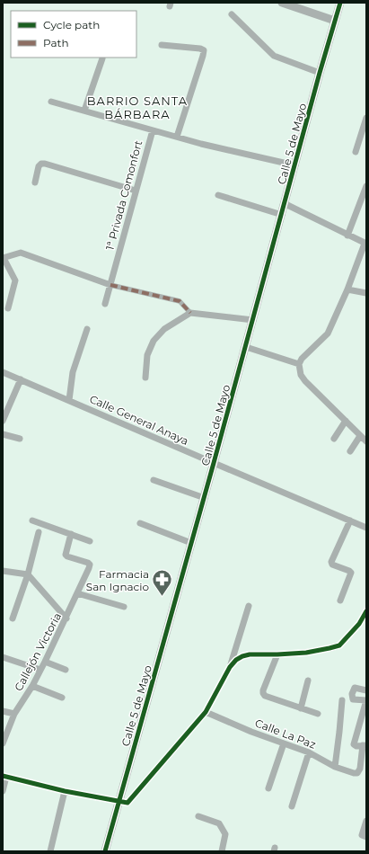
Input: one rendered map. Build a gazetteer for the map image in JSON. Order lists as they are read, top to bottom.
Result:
{
  "streets": {
    "street": [
      "Calle 5 de Mayo",
      "1ª Privada Comonfort",
      "Calle General Anaya",
      "Callejón Victoria",
      "Calle La Paz"
    ]
  },
  "crossings": [
    ["Calle 5 de Mayo", "1ª Privada Comonfort"],
    ["Calle 5 de Mayo", "Calle General Anaya"]
  ],
  "districts": ["BARRIO SANTA BÁRBARA"],
  "places": {
    "pharmacy": ["Farmacia San Ignacio"]
  },
  "legend": ["Cycle path", "Path"]
}
